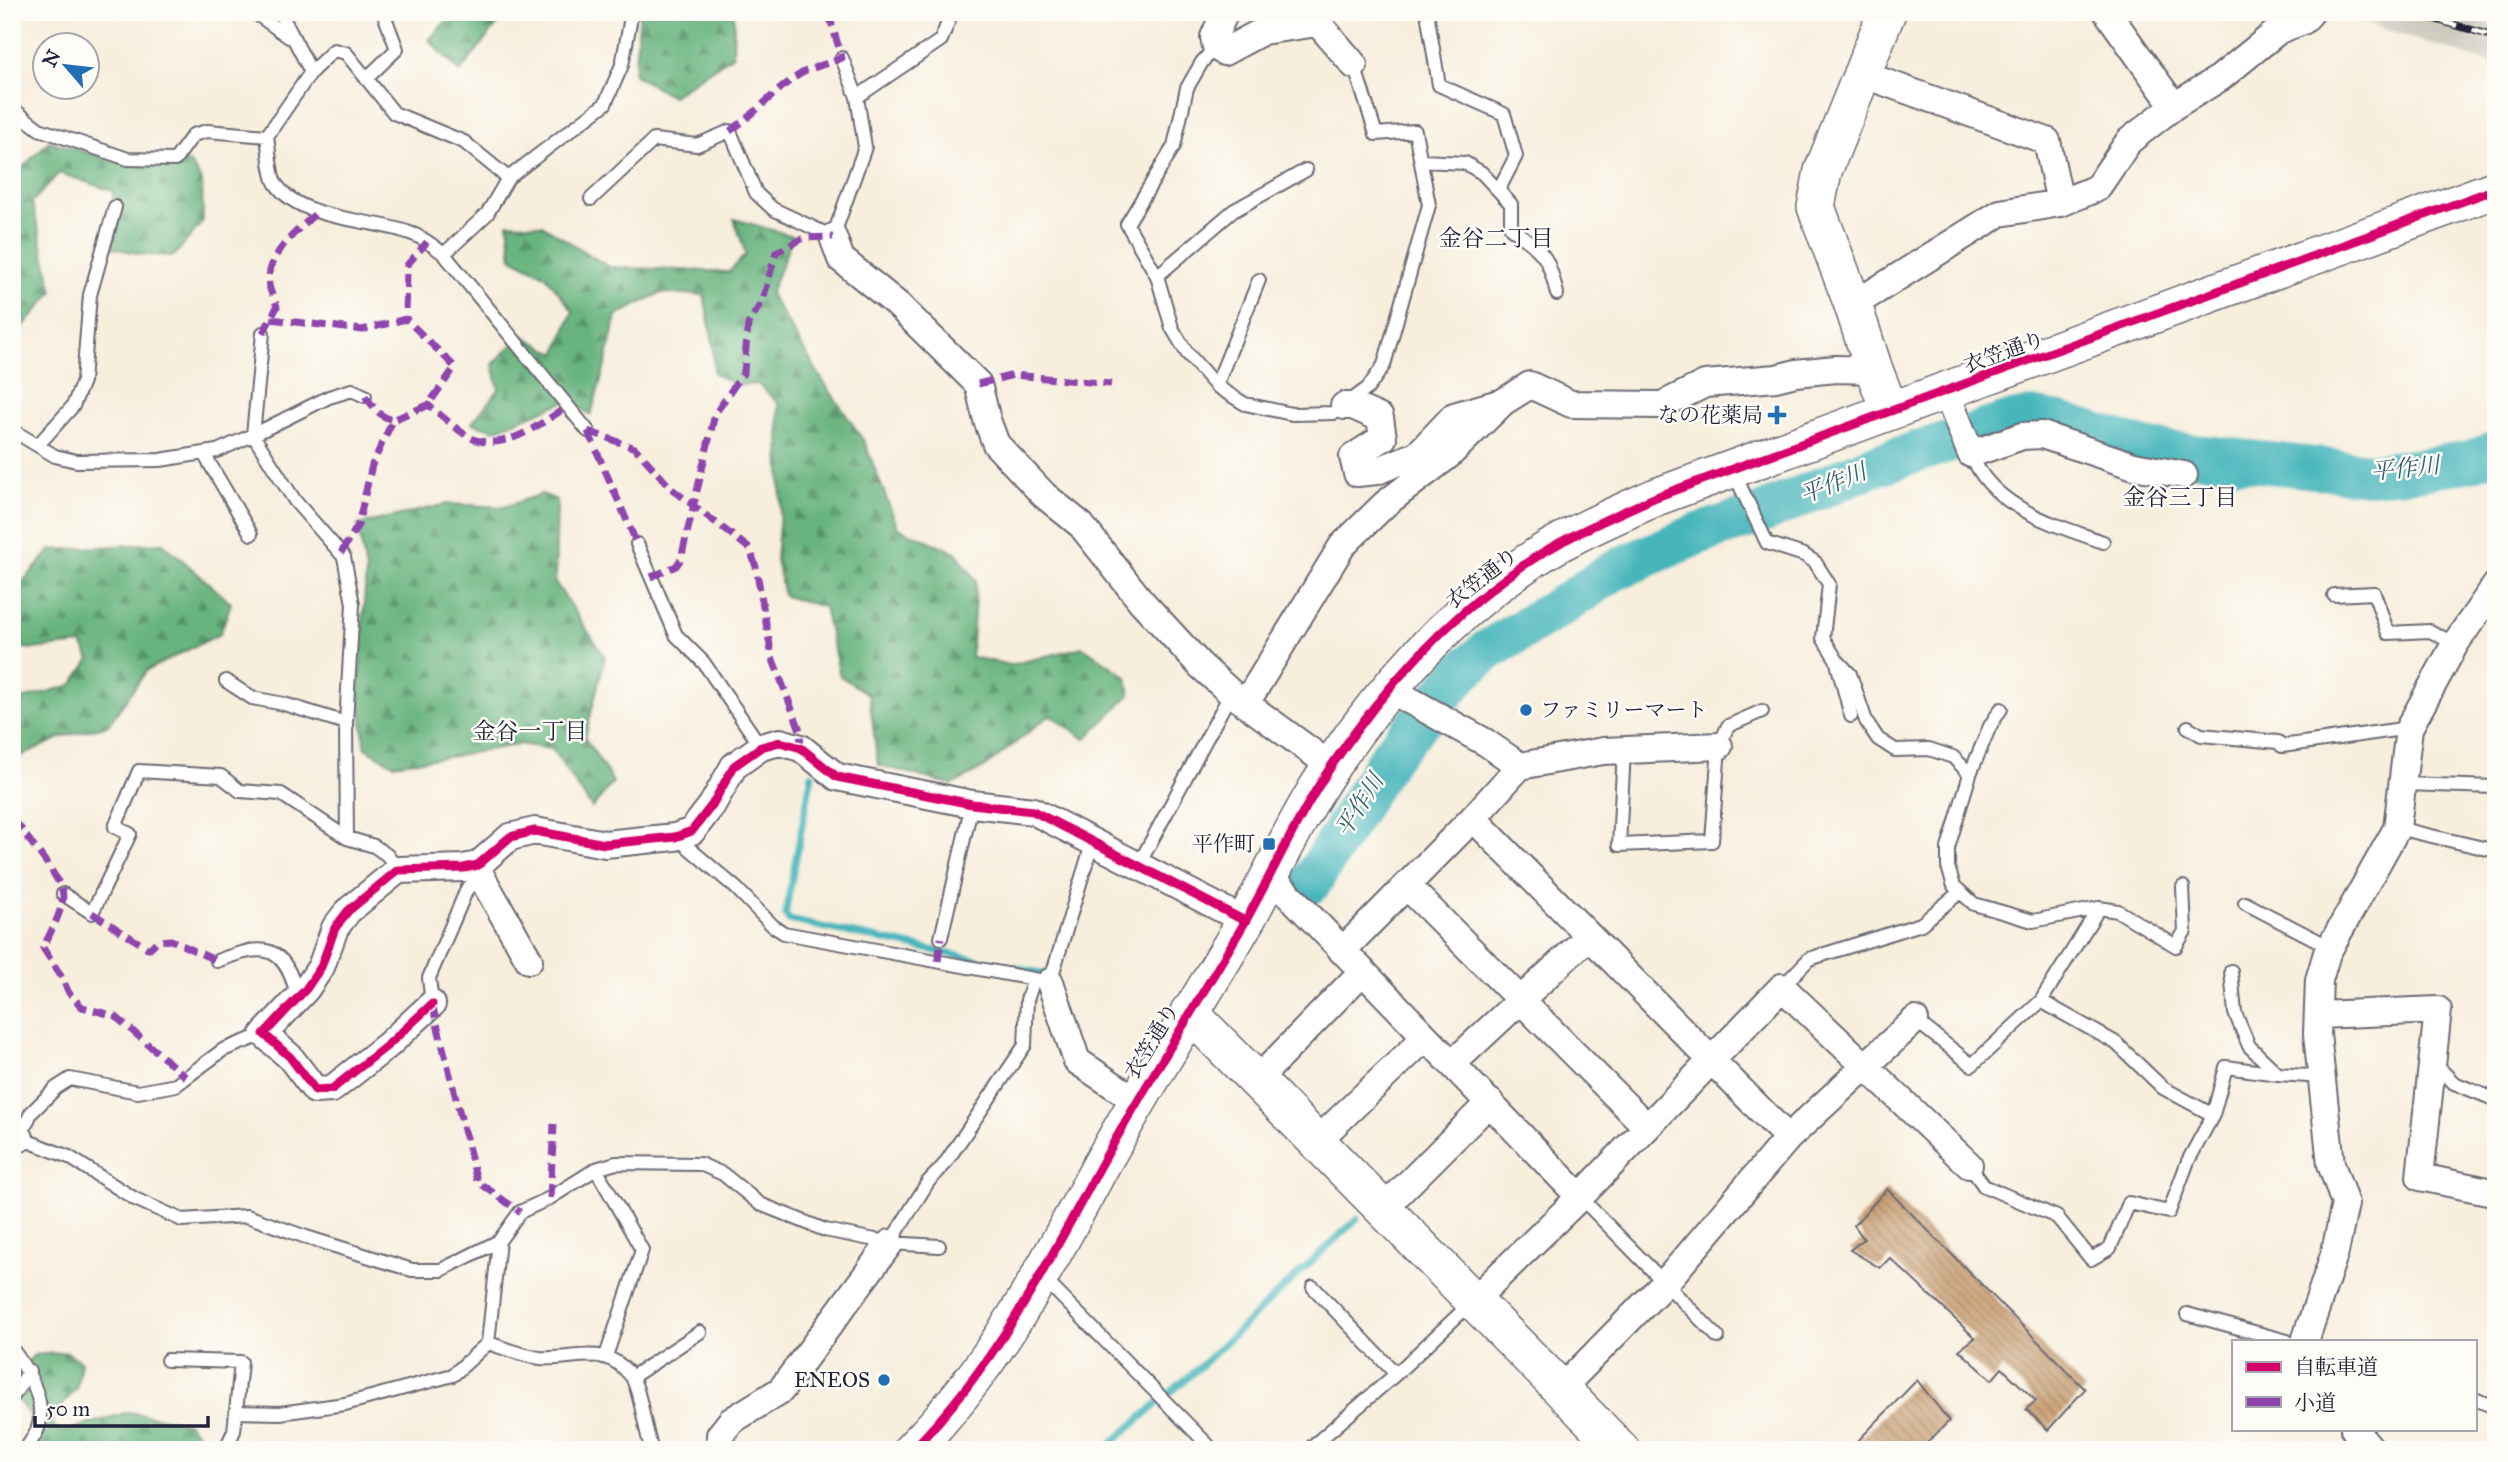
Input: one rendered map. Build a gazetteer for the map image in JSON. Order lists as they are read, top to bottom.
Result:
{
  "streets": {
    "street": ["衣笠通り"]
  },
  "districts": ["金谷二丁目", "金谷三丁目", "金谷一丁目"],
  "water": ["平作川"],
  "places": {
    "health": ["なの花薬局"],
    "other": ["ファミリーマート", "ENEOS"],
    "transit": ["平作町"]
  },
  "legend": ["自転車道", "小道"],
  "scale_bar": "50 m",
  "north": "top left"
}
